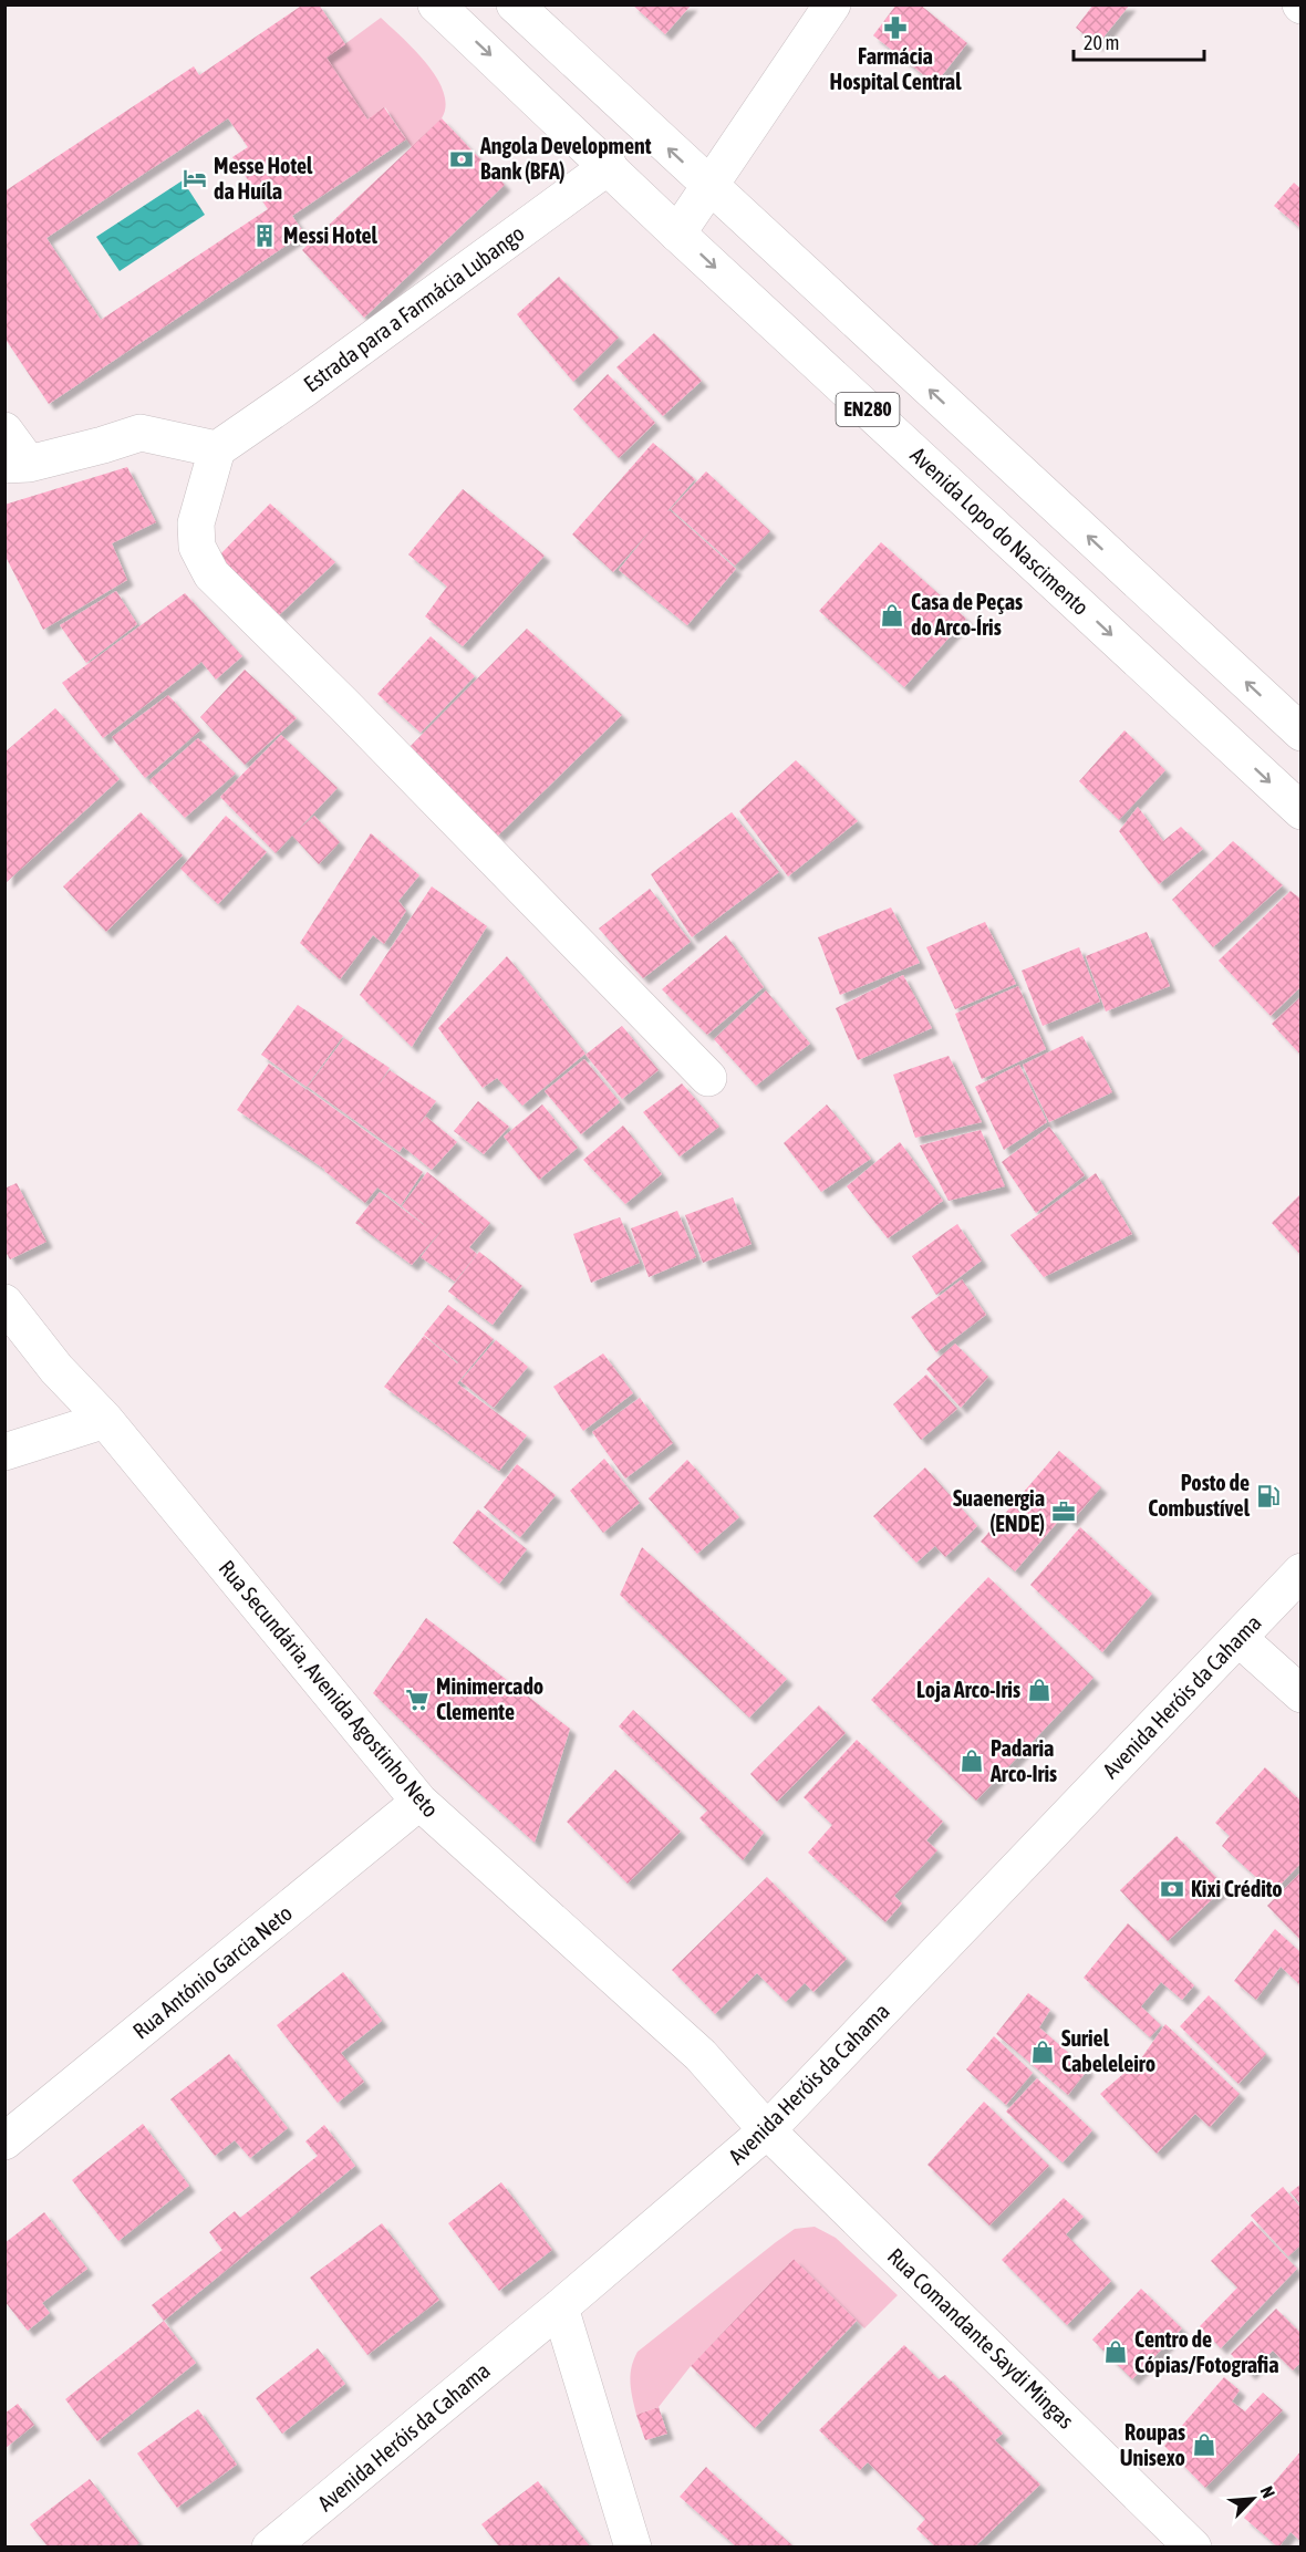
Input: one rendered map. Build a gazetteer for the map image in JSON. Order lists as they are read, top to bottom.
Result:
{
  "streets": {
    "street": [
      "Estrada para a Farmácia Lubango",
      "EN280",
      "Avenida Lopo do Nascimento",
      "Rua Secundária, Avenida Agostinho Neto",
      "Avenida Heróis da Cahama",
      "Rua António Garcia Neto",
      "Rua Comandante Saydi Mingas"
    ]
  },
  "crossings": [
    ["Estrada para a Farmácia Lubango", "Avenida Lopo do Nascimento"],
    ["Rua Secundária, Avenida Agostinho Neto", "Avenida Heróis da Cahama"],
    ["Rua Secundária, Avenida Agostinho Neto", "Rua António Garcia Neto"],
    ["Rua Secundária, Avenida Agostinho Neto", "Rua Comandante Saydi Mingas"],
    ["Avenida Heróis da Cahama", "Rua Comandante Saydi Mingas"]
  ],
  "places": {
    "pharmacy": ["Farmácia Hospital Central"],
    "bank": ["Angola Development Bank (BFA)", "Kixi Crédito"],
    "hotel": ["Messe Hotel da Huíla"],
    "building": ["Messi Hotel"],
    "shop": [
      "Casa de Peças do Arco-Íris",
      "Loja Arco-Iris",
      "Padaria Arco-Iris",
      "Suriel Cabeleleiro",
      "Centro de Cópias/Fotografia",
      "Roupas Unisexo"
    ],
    "fuel station": ["Posto de Combustível"],
    "office": ["Suaenergia (ENDE)"],
    "supermarket": ["Minimercado Clemente"]
  },
  "scale_bar": "20 m",
  "north": "top right"
}
